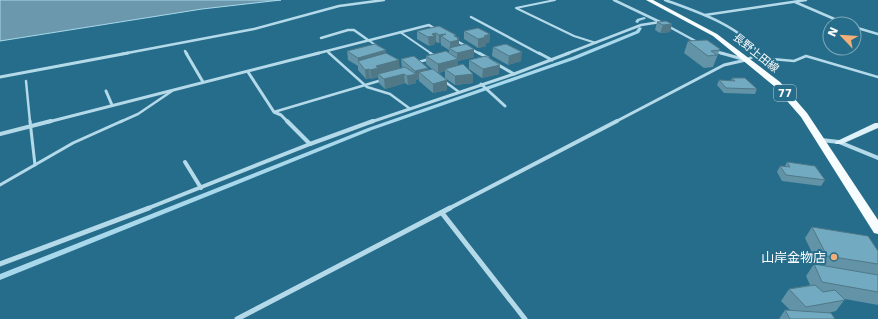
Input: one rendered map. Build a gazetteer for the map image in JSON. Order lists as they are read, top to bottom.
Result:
{
  "streets": {
    "main road": ["長野上田線", "77"]
  },
  "places": ["山岸金物店"],
  "north": "top left"
}
